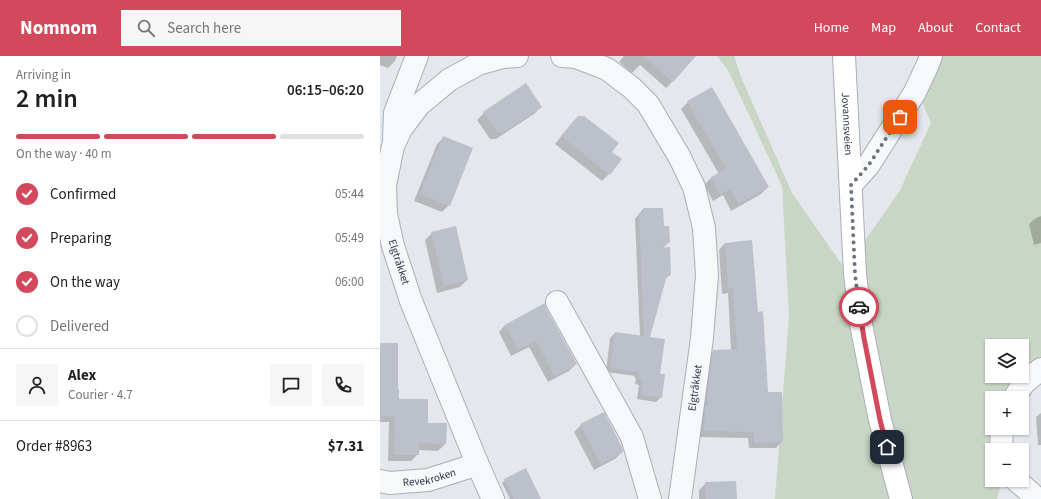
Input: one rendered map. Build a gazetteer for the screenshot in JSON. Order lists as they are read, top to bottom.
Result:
{
  "streets": {
    "street": ["Jovannsveien", "Elgtråkket", "Revekroken"]
  },
  "crossings": [
    ["Elgtråkket", "Revekroken"]
  ],
  "page": {
    "header": "Nomnom",
    "search": "Search here",
    "nav": [
      "Home",
      "Map",
      "About",
      "Contact"
    ],
    "heading": ["2 min", "Arriving in", "06:15–06:20"],
    "panel": [
      "Alex",
      "Courier · 4.7",
      "Order #8963",
      "$7.31"
    ],
    "bar": "On the way · 40 m",
    "list": [
      ["Confirmed", "05:44"],
      ["Preparing", "05:49"],
      ["On the way", "06:00"],
      "Delivered"
    ],
    "map_buttons": ["+", "−"]
  }
}
